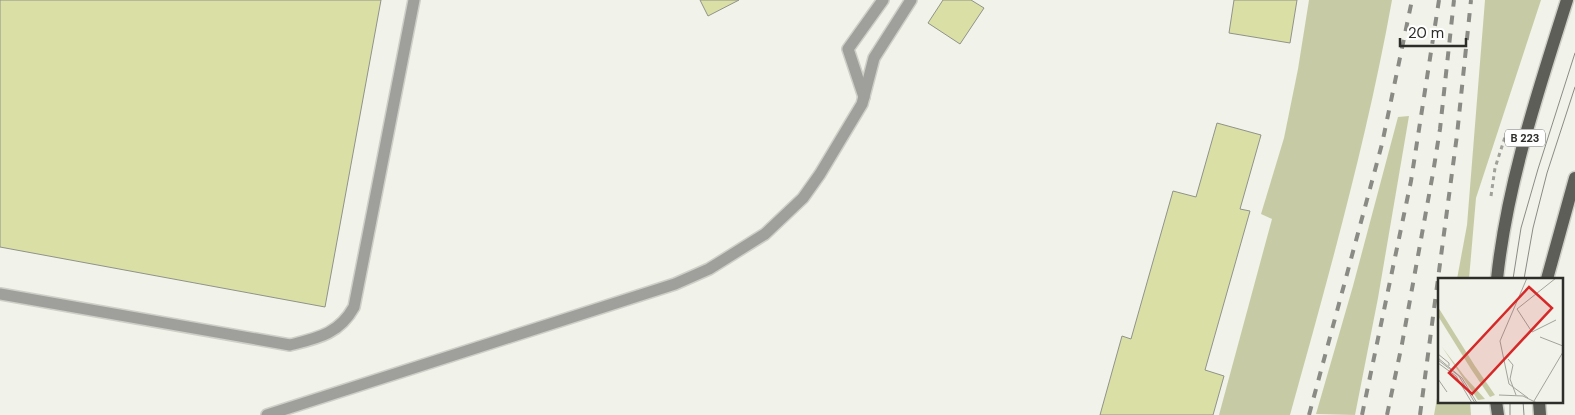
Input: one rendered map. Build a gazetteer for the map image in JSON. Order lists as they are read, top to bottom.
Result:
{
  "streets": {
    "main road": ["B 223"]
  },
  "scale_bar": "20 m"
}
